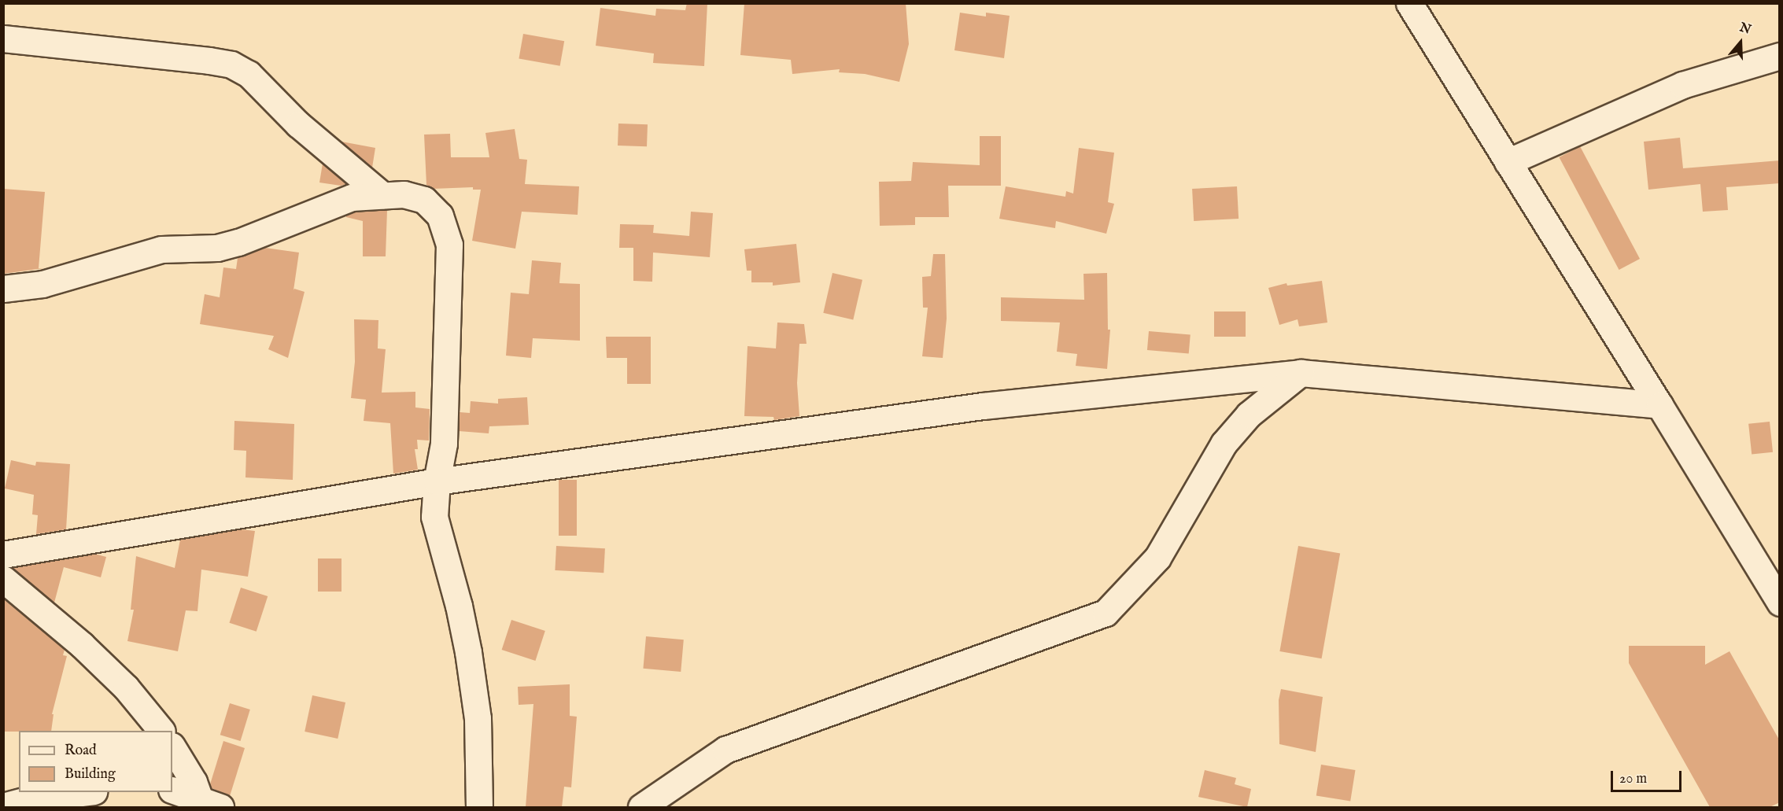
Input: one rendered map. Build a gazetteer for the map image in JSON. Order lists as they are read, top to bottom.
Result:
{
  "legend": ["Road", "Building"],
  "scale_bar": "20 m",
  "north": "top"
}
